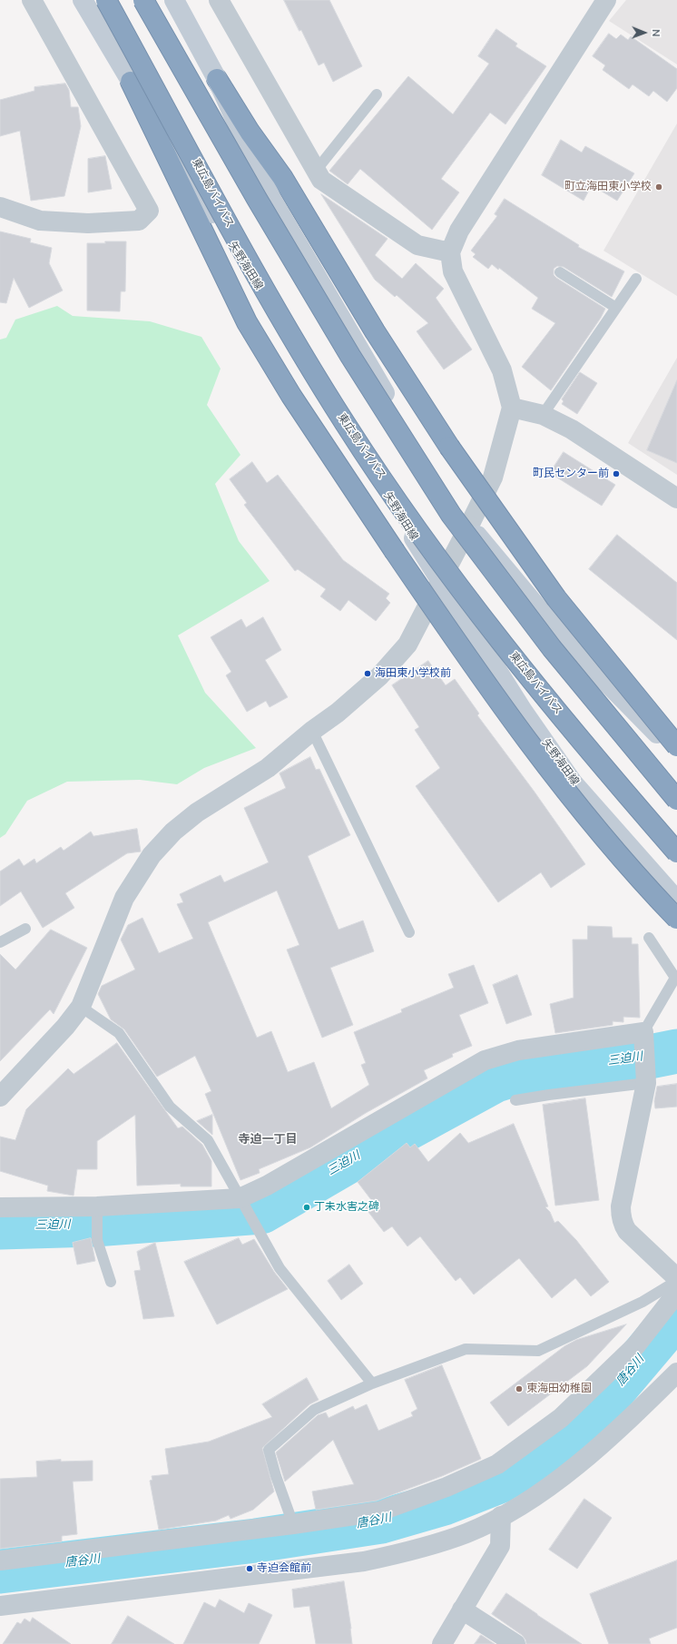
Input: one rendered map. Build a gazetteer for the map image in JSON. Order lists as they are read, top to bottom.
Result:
{
  "streets": {
    "highway": ["東広島バイパス"],
    "main road": ["矢野海田線"]
  },
  "districts": ["寺迫一丁目"],
  "water": ["三迫川", "唐谷川"],
  "places": [
    "町立海田東小学校",
    "町民センター前",
    "海田東小学校前",
    "丁未水害之碑",
    "東海田幼稚園",
    "寺迫会館前"
  ],
  "north": "right"
}
